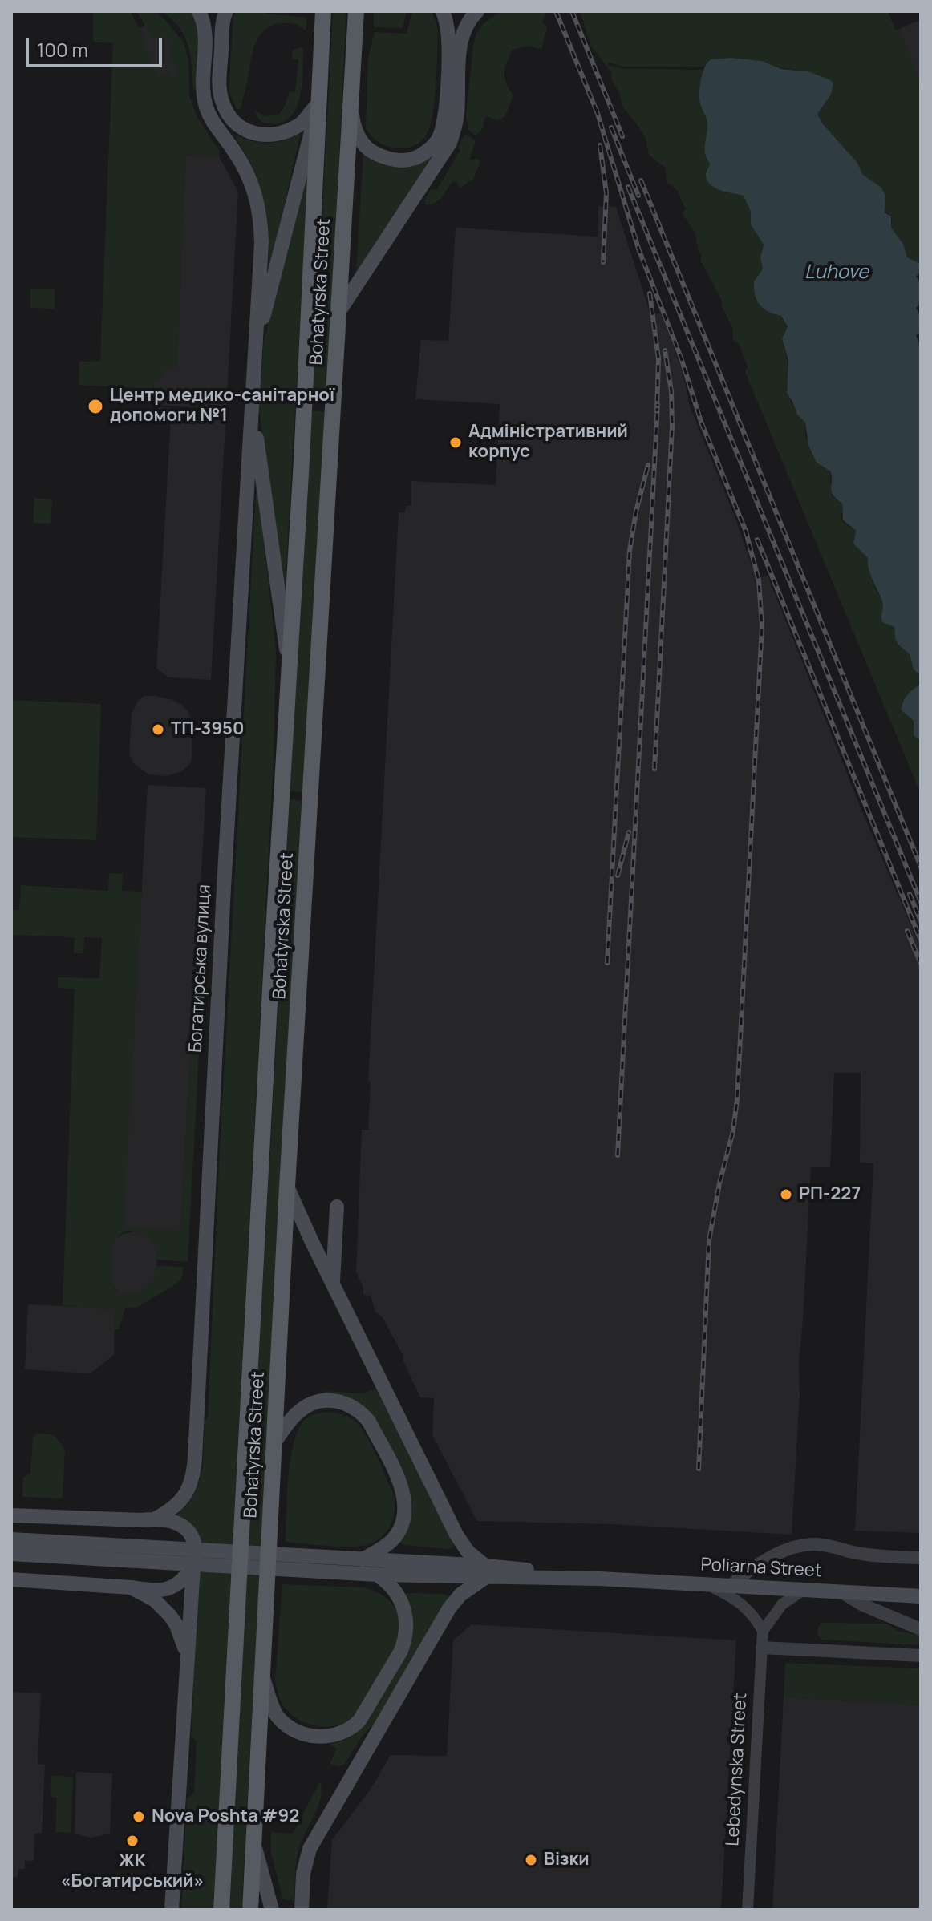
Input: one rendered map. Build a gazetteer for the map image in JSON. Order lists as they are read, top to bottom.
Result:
{
  "streets": {
    "main road": ["Bohatyrska Street", "Богатирська вулиця", "Poliarna Street"],
    "street": ["Lebedynska Street"]
  },
  "crossings": [
    ["Bohatyrska Street", "Богатирська вулиця"]
  ],
  "water": ["Luhove"],
  "places": [
    "Центр медико-санітарної допомоги №1",
    "Адміністративний корпус",
    "ТП-3950",
    "РП-227",
    "Nova Poshta #92",
    "ЖК «Богатирський»",
    "Візки"
  ],
  "scale_bar": "100 m"
}
